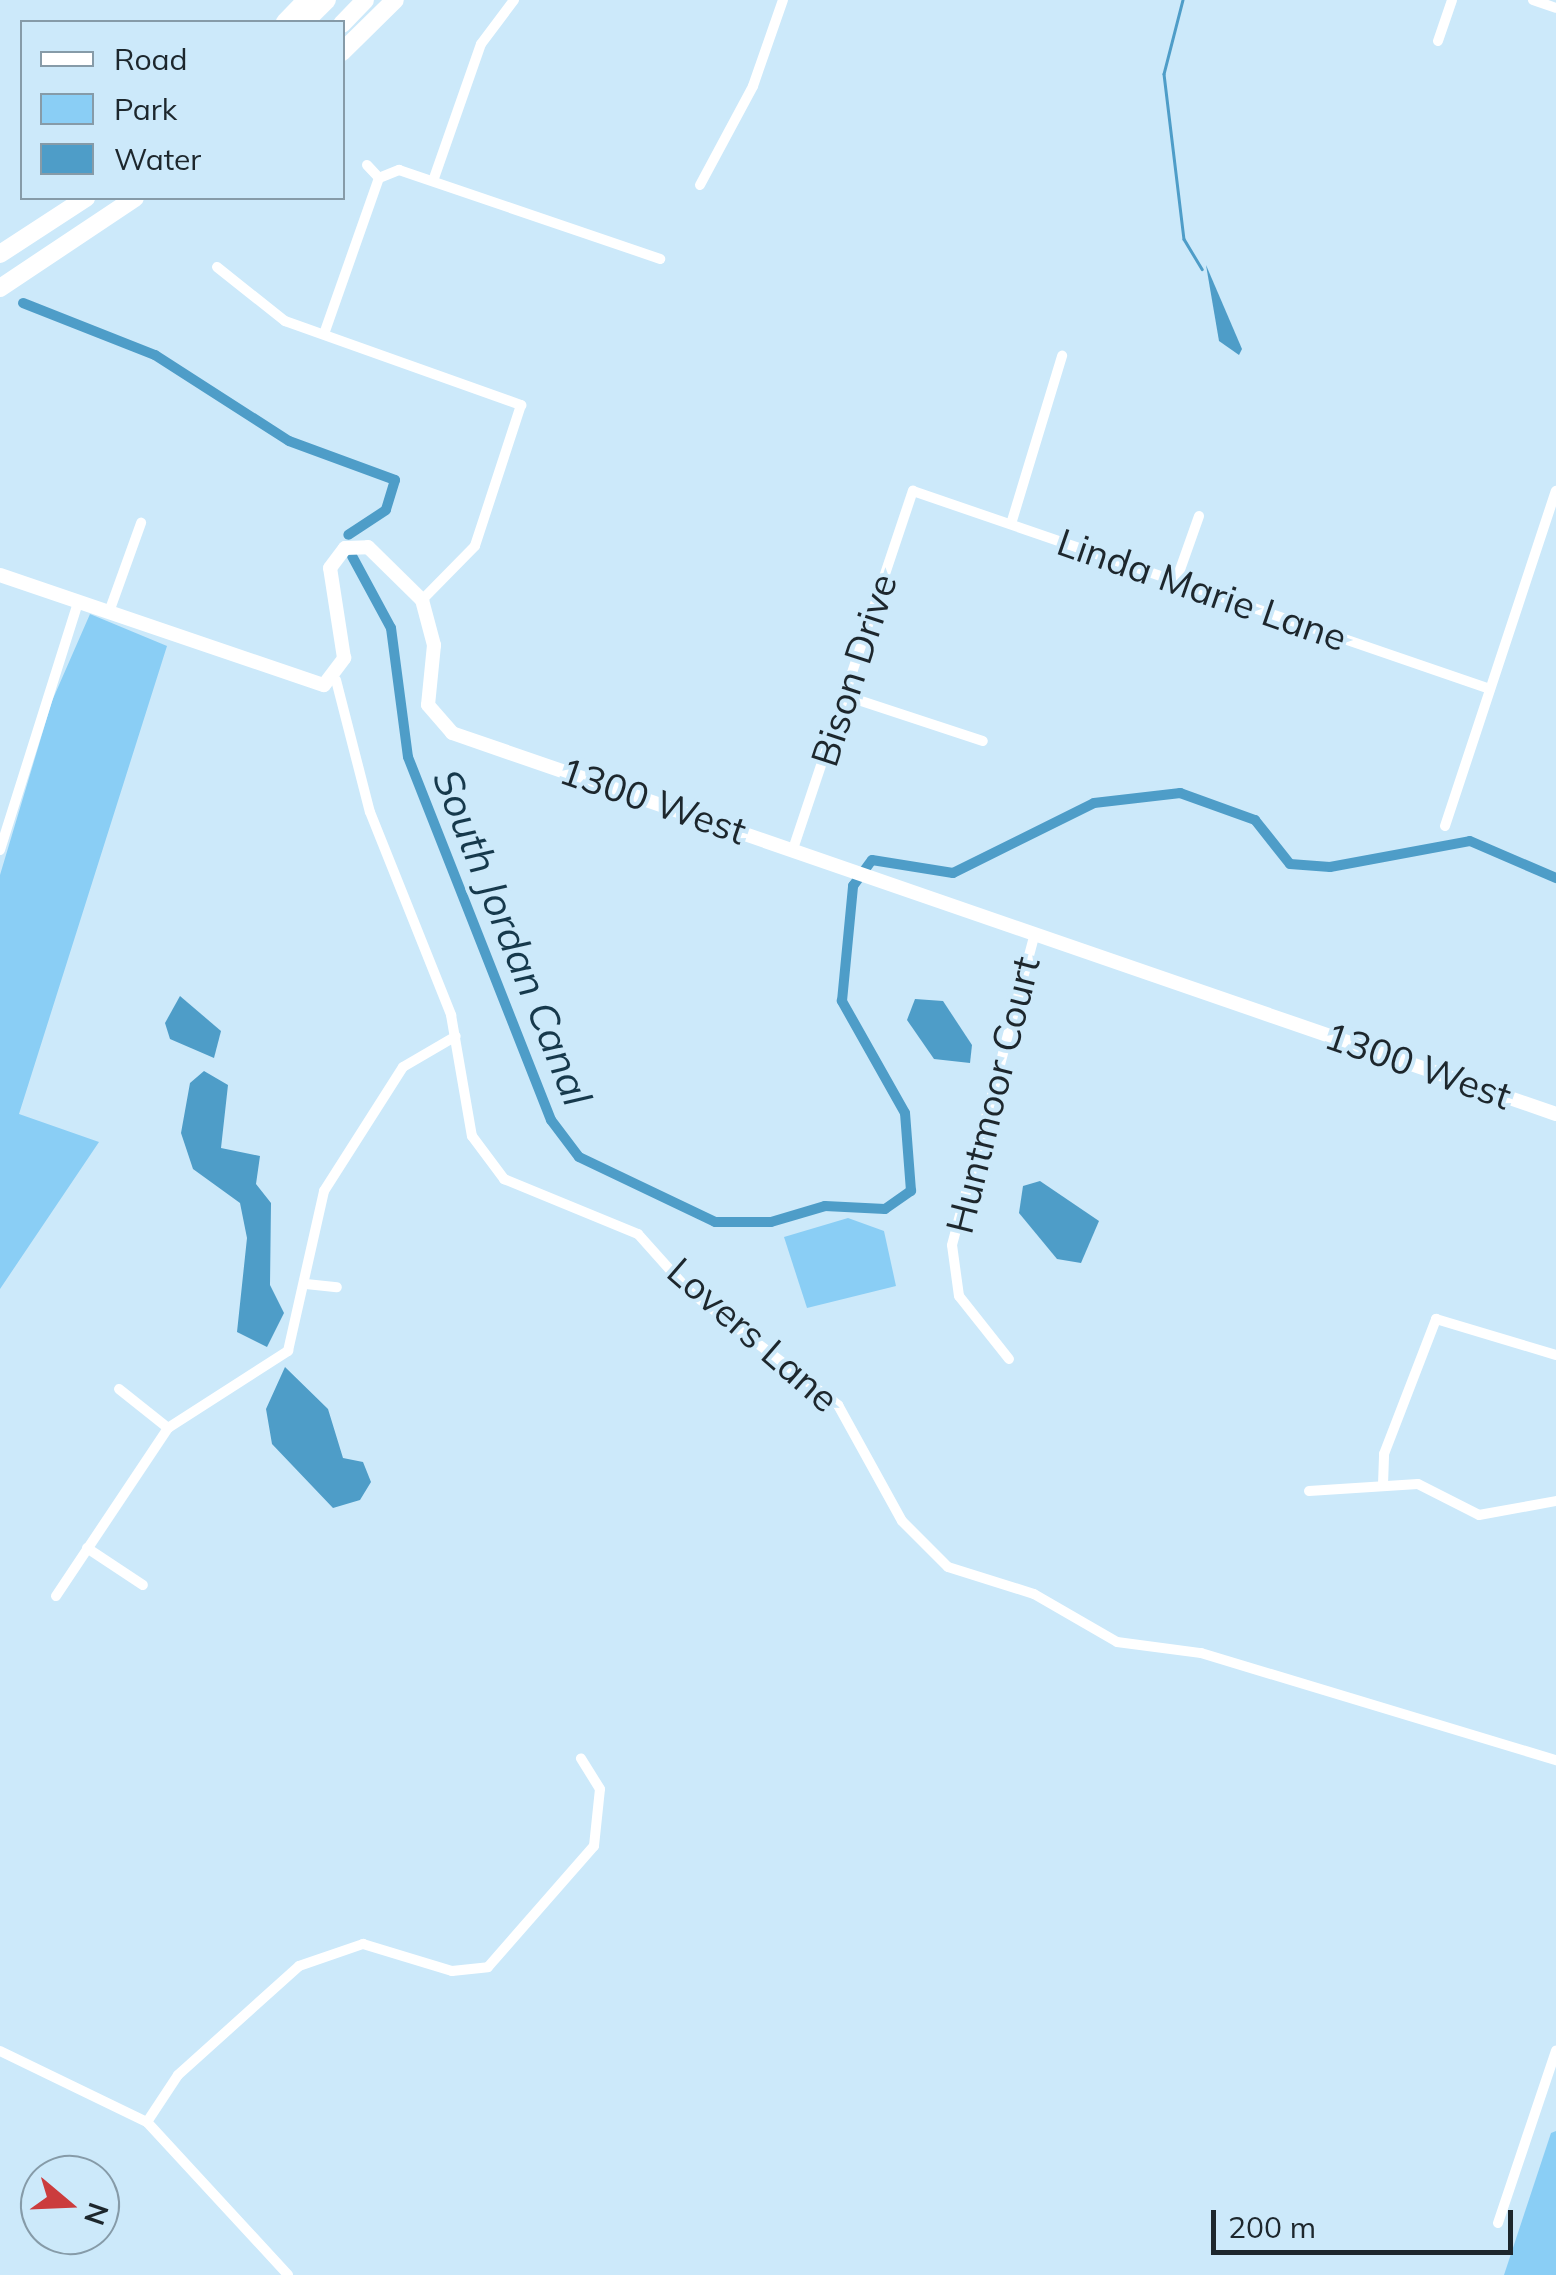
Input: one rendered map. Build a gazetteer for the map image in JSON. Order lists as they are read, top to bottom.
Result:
{
  "streets": {
    "street": [
      "Linda Marie Lane",
      "Bison Drive",
      "1300 West",
      "Huntmoor Court",
      "Lovers Lane"
    ]
  },
  "crossings": [
    ["Linda Marie Lane", "Bison Drive"],
    ["Bison Drive", "1300 West"],
    ["1300 West", "Huntmoor Court"],
    ["1300 West", "Lovers Lane"]
  ],
  "water": ["South Jordan Canal"],
  "legend": ["Road", "Park", "Water"],
  "scale_bar": "200 m",
  "north": "right"
}
